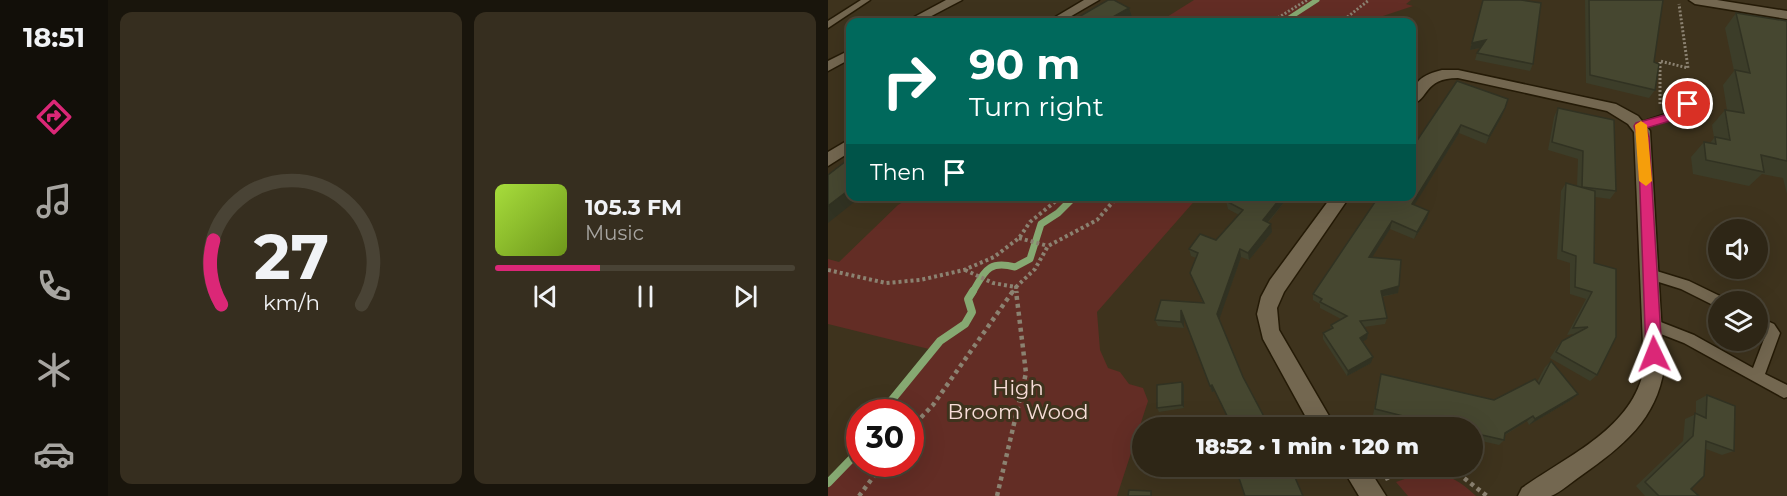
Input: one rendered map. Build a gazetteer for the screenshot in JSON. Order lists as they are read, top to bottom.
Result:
{
  "parks": ["High Broom Wood"],
  "page": {
    "tabs": "18:51",
    "turn": ["90 m", "Turn right"],
    "then": "Then",
    "song": ["105.3 FM", "Music"],
    "limit": "30",
    "trip": "18:52 · 1 min · 120 m",
    "gauge": ["27", "km/h"]
  }
}
